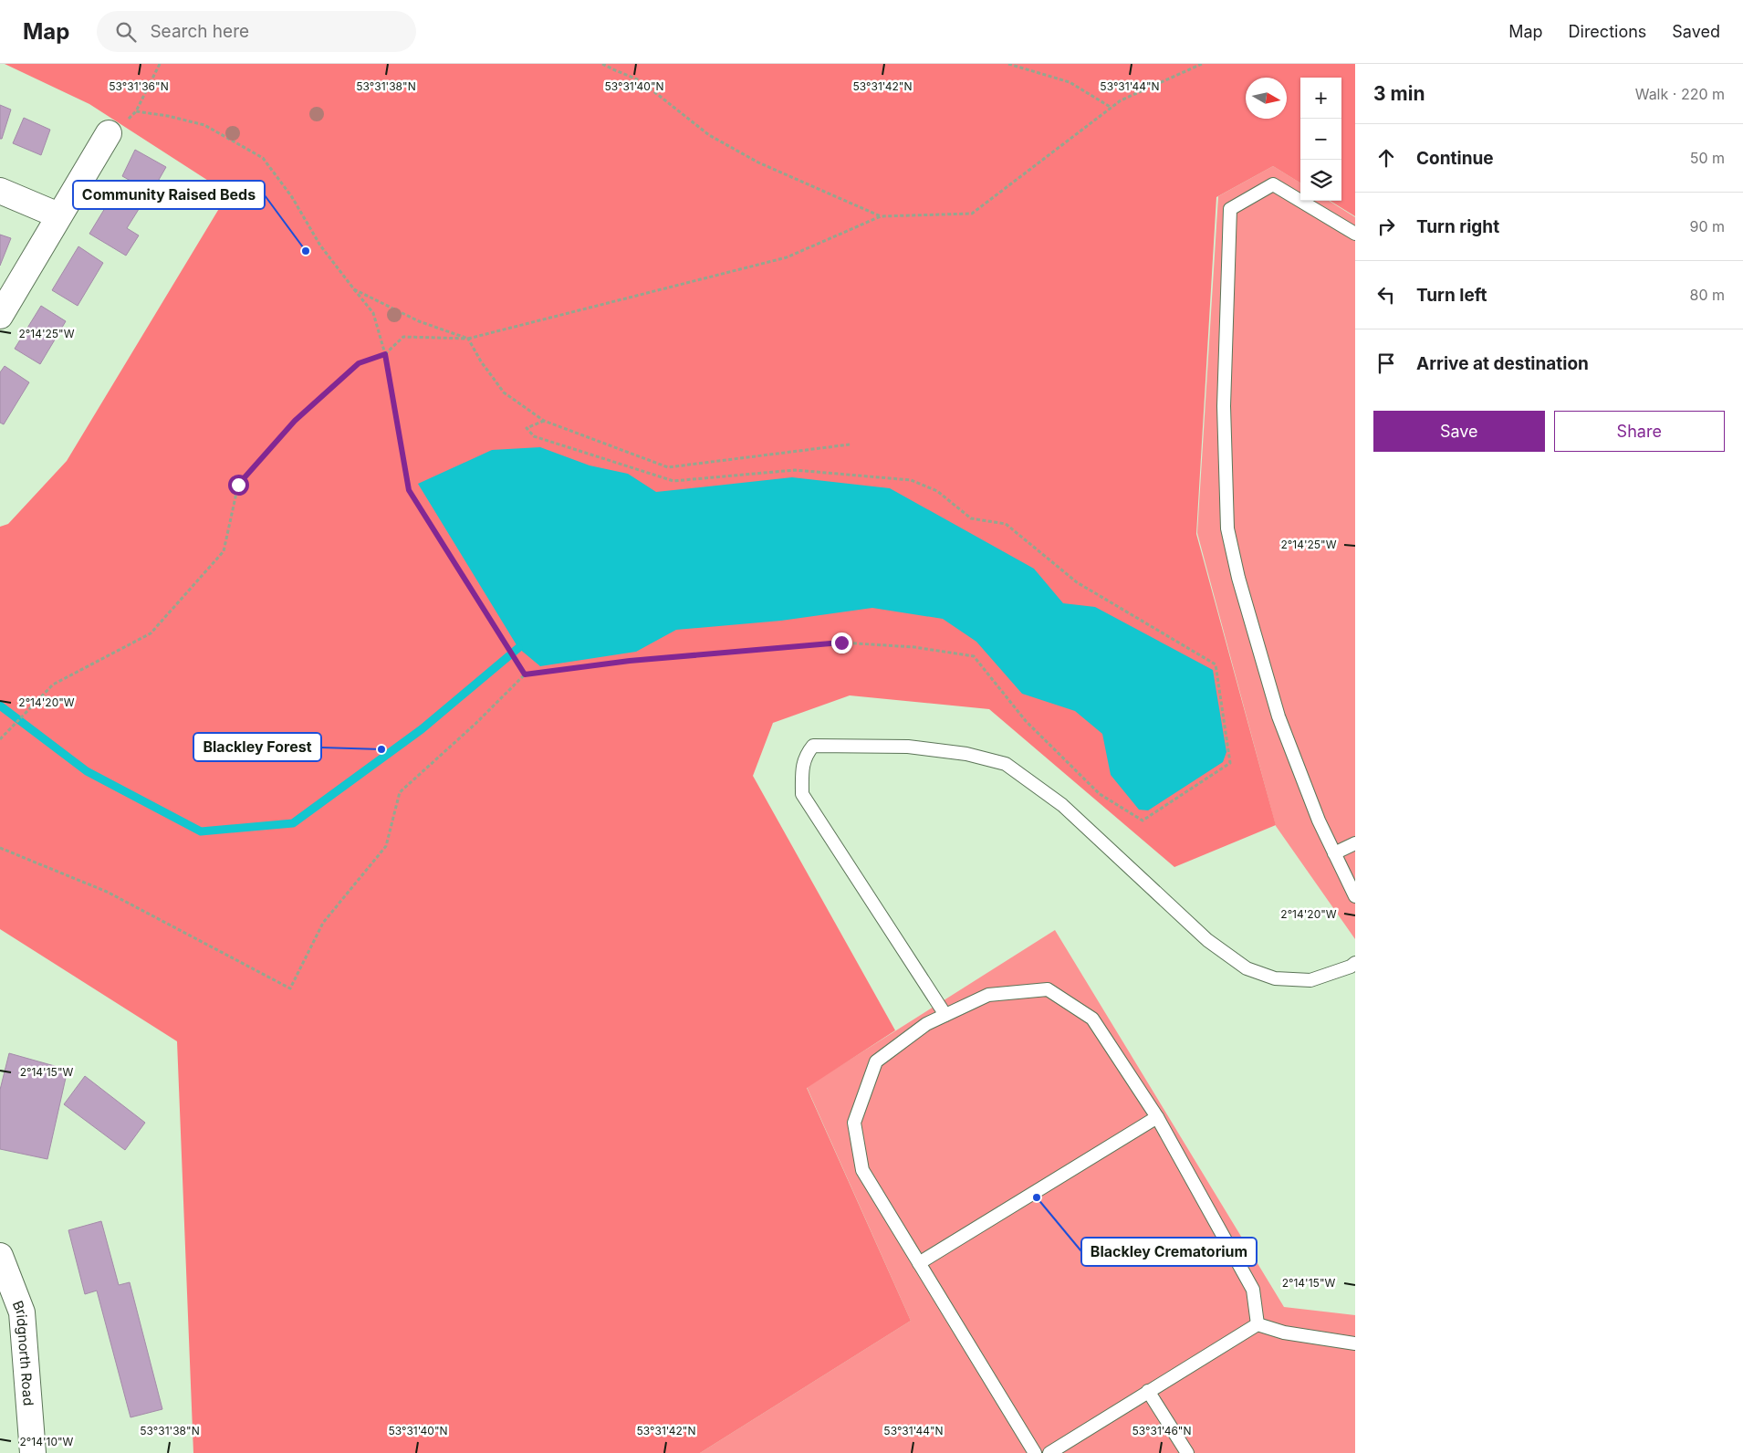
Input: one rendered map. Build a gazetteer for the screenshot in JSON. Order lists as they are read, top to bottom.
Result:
{
  "streets": {
    "street": ["Bridgnorth Road"]
  },
  "places": ["Community Raised Beds", "Blackley Forest", "Blackley Crematorium"],
  "north": "right",
  "page": {
    "header": "Map",
    "search": "Search here",
    "nav": ["Map", "Directions", "Saved"],
    "heading": ["3 min", "Walk · 220 m"],
    "map_buttons": ["+", "−"],
    "list": [
      ["Continue", "50 m"],
      ["Turn right", "90 m"],
      ["Turn left", "80 m"],
      "Arrive at destination"
    ],
    "buttons": ["Save", "Share"]
  },
  "coordinates": [
    "53°31'38\"N",
    "53°31'40\"N",
    "53°31'42\"N",
    "53°31'44\"N",
    "53°31'36\"N",
    "2°14'25\"W",
    "2°14'20\"W",
    "2°14'15\"W",
    "53°31'46\"N",
    "2°14'10\"W"
  ]
}
